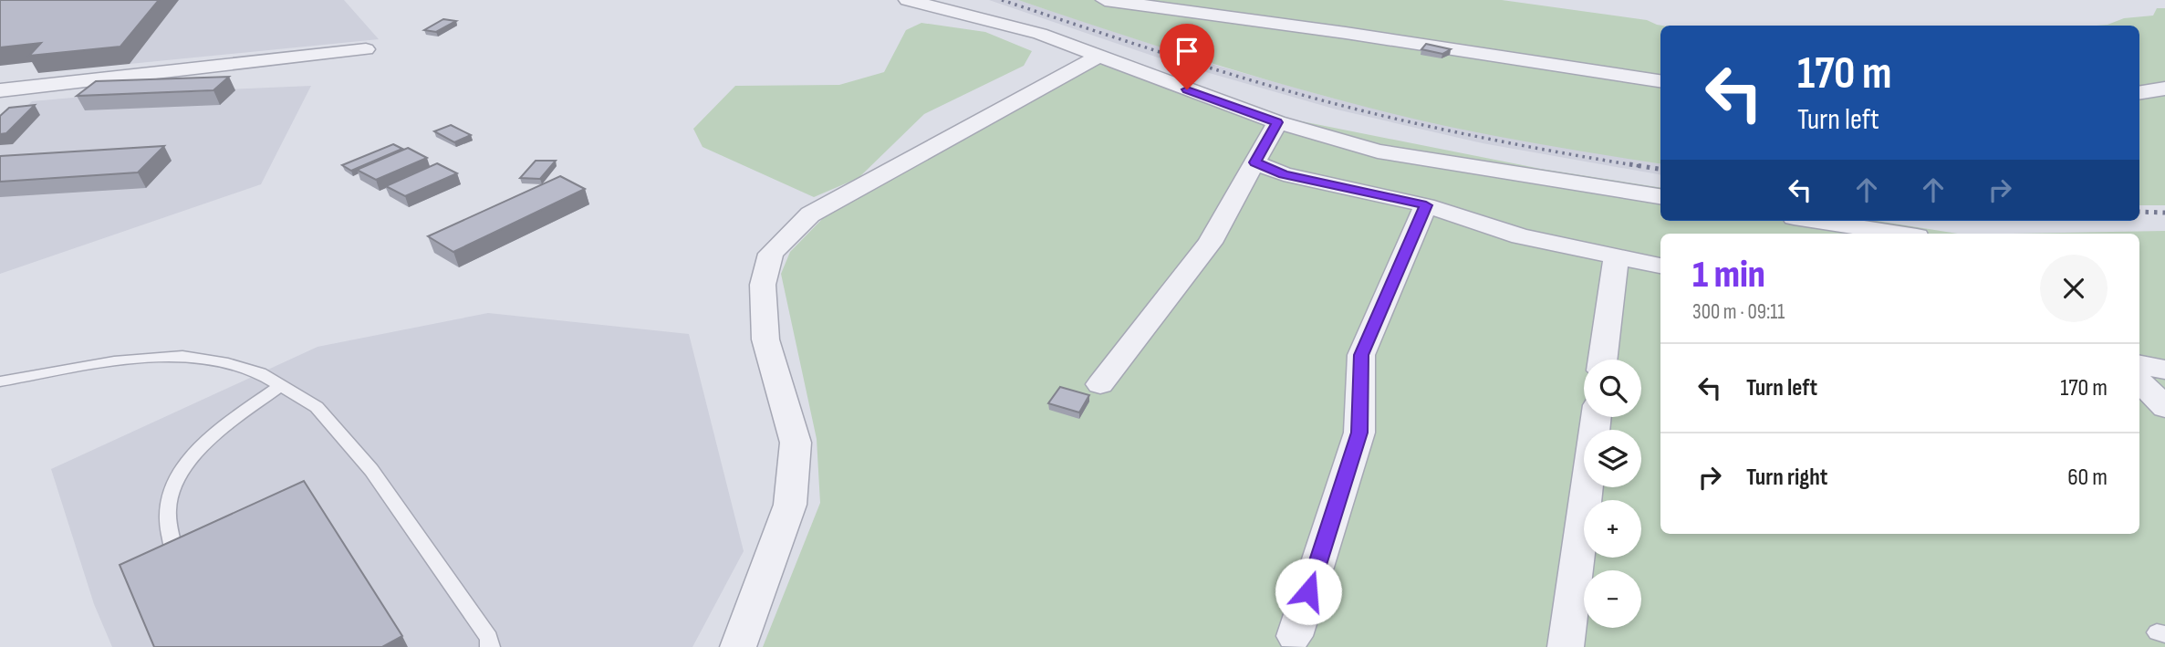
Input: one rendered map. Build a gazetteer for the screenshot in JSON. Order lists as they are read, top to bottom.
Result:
{
  "page": {
    "turn": ["170 m", "Turn left"],
    "heading": ["1 min", "300 m · 09:11"],
    "list": [
      {
        "name": "Turn left",
        "value": "170 m"
      },
      {
        "name": "Turn right",
        "value": "60 m"
      }
    ],
    "map_buttons": ["+", "−"]
  }
}
